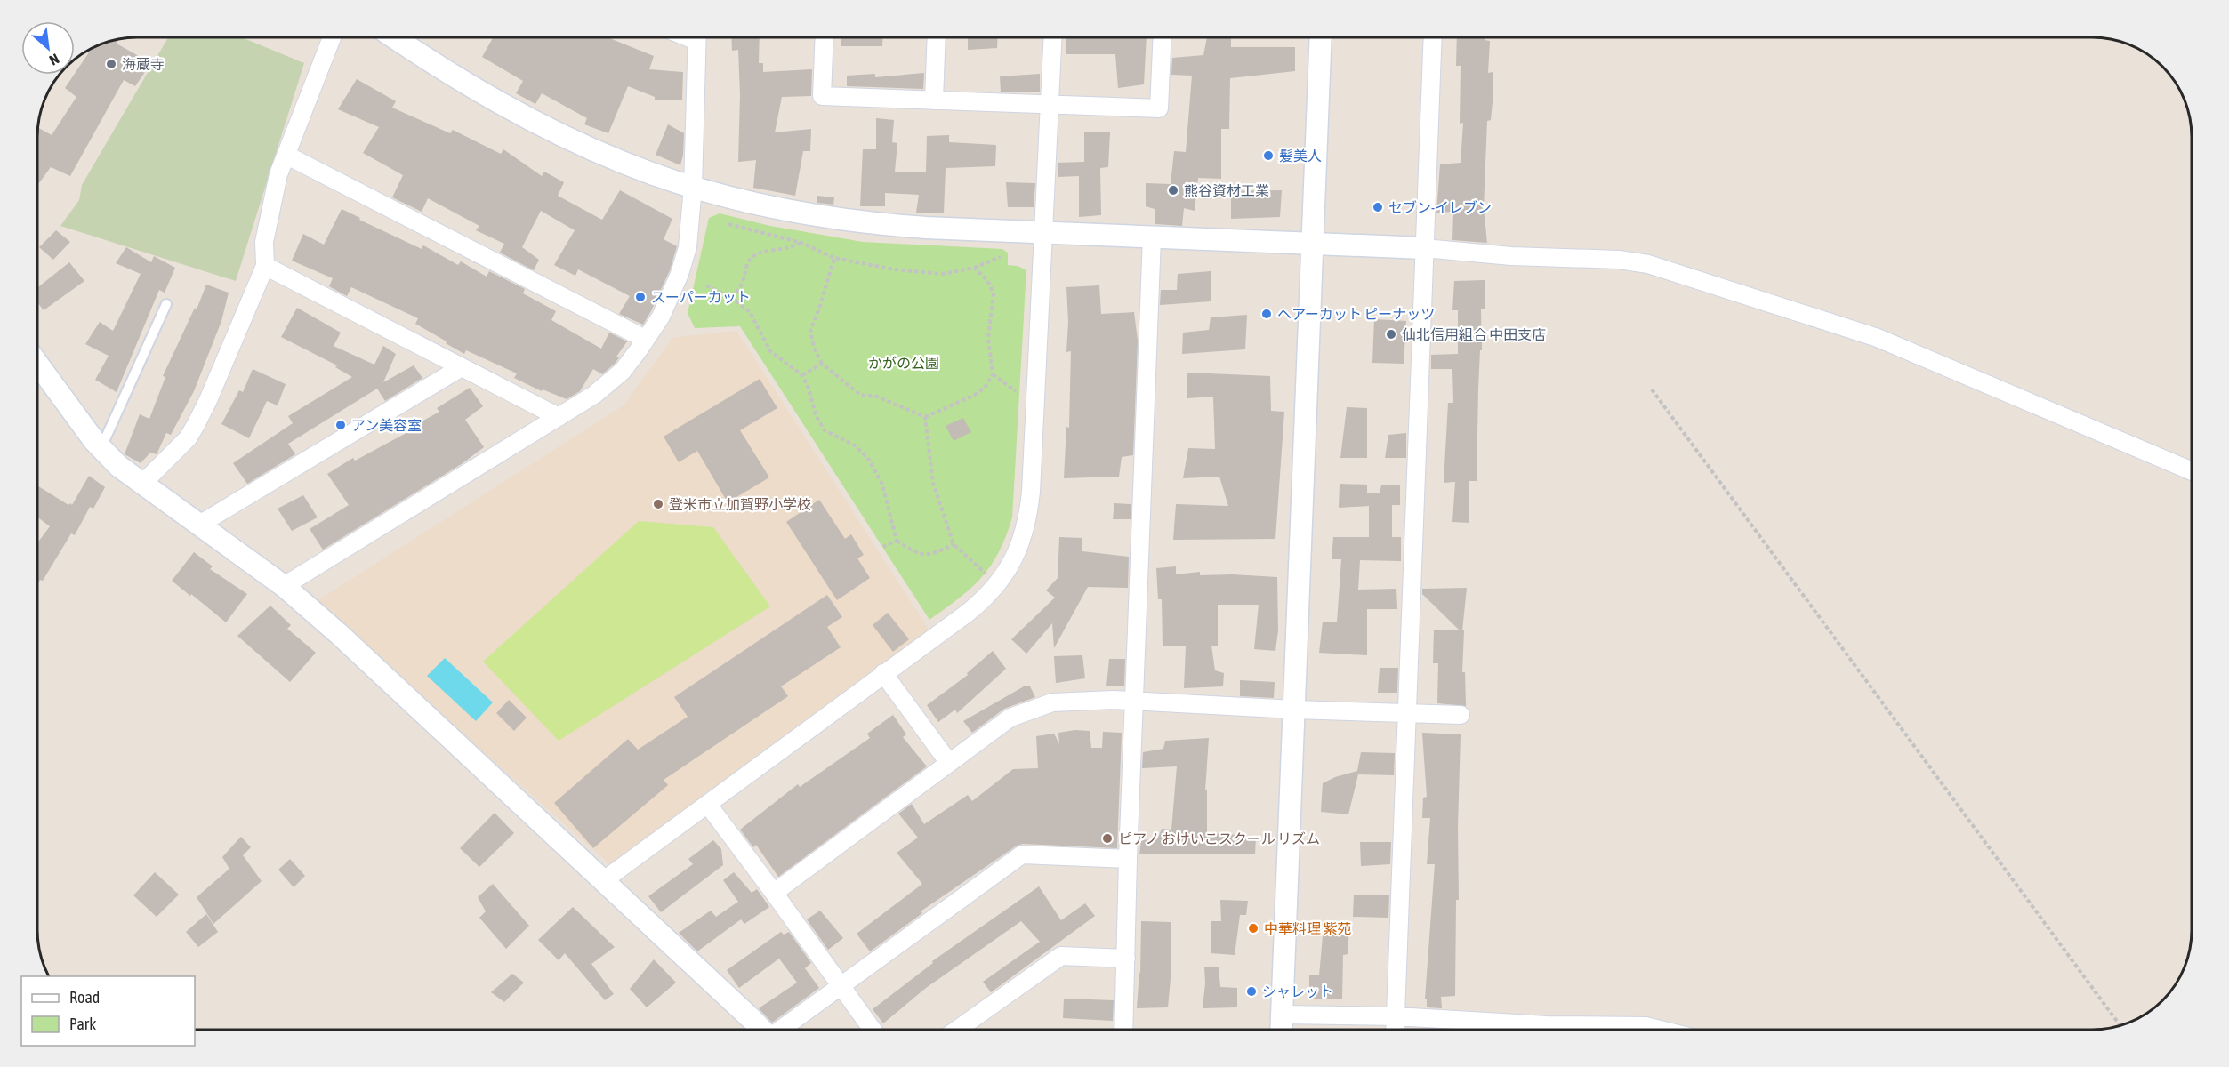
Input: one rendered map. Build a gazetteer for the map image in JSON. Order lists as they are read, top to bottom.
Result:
{
  "parks": ["かがの公園"],
  "places": [
    "海蔵寺",
    "髪美人",
    "熊谷資材工業",
    "セブン-イレブン",
    "スーパーカット",
    "ヘアーカット ピーナッツ",
    "仙北信用組合 中田支店",
    "アン美容室",
    "登米市立加賀野小学校",
    "ピアノ おけいこスクール リズム",
    "中華料理 紫苑",
    "シャレット"
  ],
  "legend": ["Road", "Park"],
  "north": "bottom right"
}
